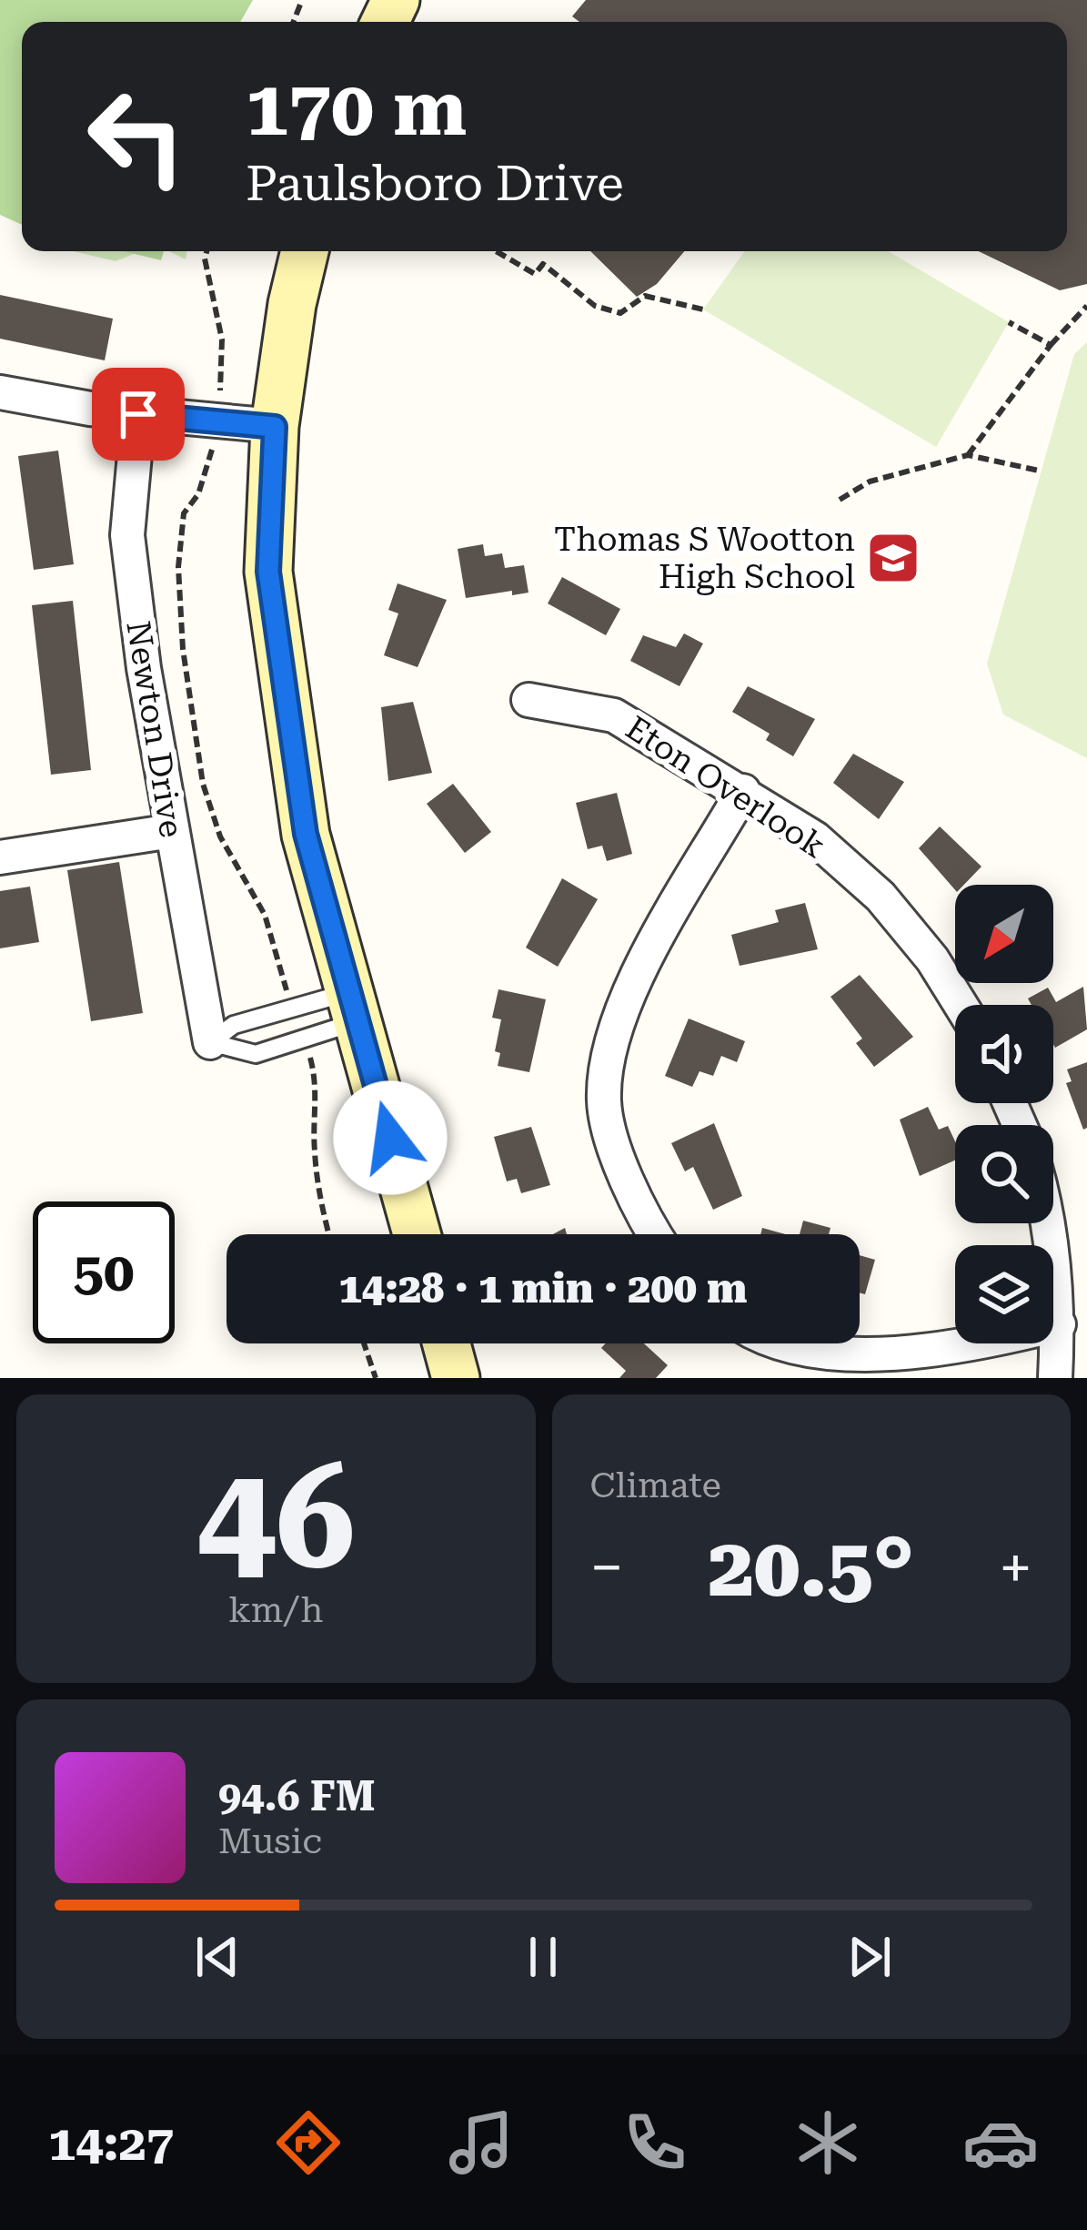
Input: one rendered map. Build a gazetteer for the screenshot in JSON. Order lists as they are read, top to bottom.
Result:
{
  "streets": {
    "street": ["Newton Drive", "Eton Overlook"]
  },
  "places": {
    "school or university": ["Thomas S Wootton High School"]
  },
  "north": "bottom left",
  "page": {
    "turn": ["170 m", "Paulsboro Drive"],
    "limit": "50",
    "trip": "14:28 · 1 min · 200 m",
    "tile": [
      ["46", "km/h"],
      "Climate"
    ],
    "heat": ["−", "20.5°", "+"],
    "song": ["94.6 FM", "Music"],
    "tabs": "14:27"
  }
}
